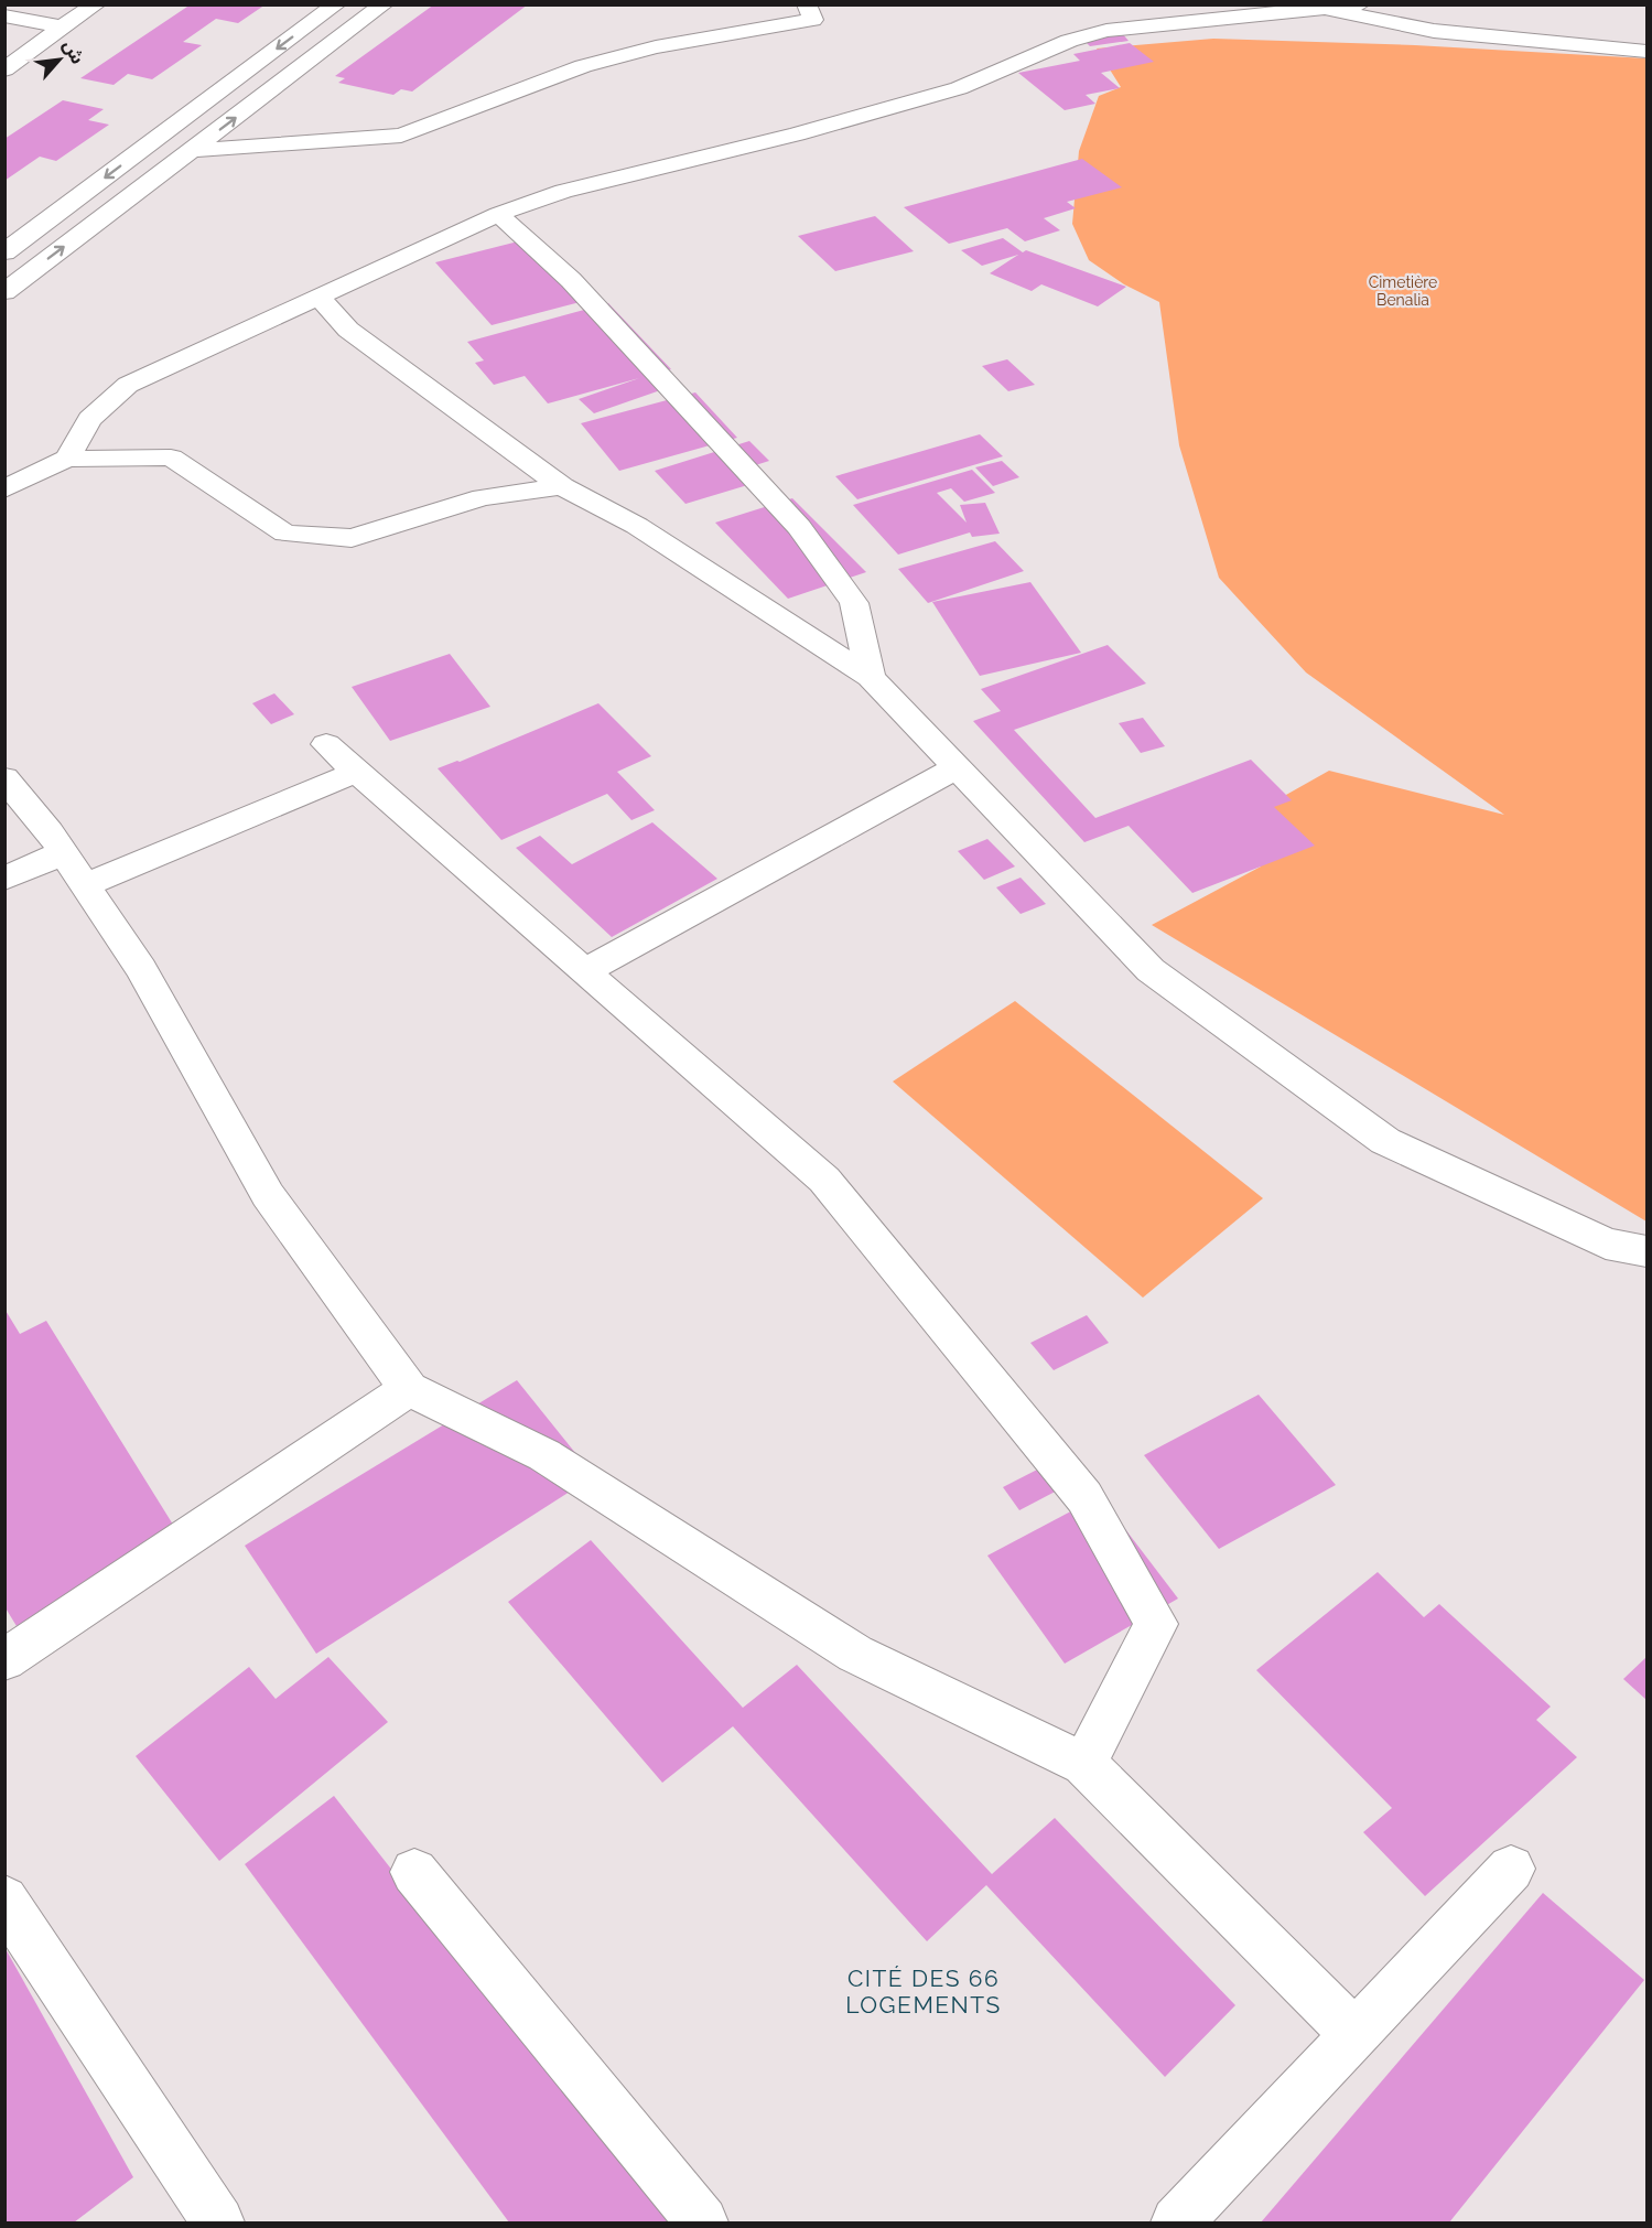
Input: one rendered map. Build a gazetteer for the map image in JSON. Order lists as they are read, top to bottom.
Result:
{
  "districts": ["CITÉ DES 66 LOGEMENTS"],
  "parks": ["Cimetière Benalia"],
  "north": "top right"
}
